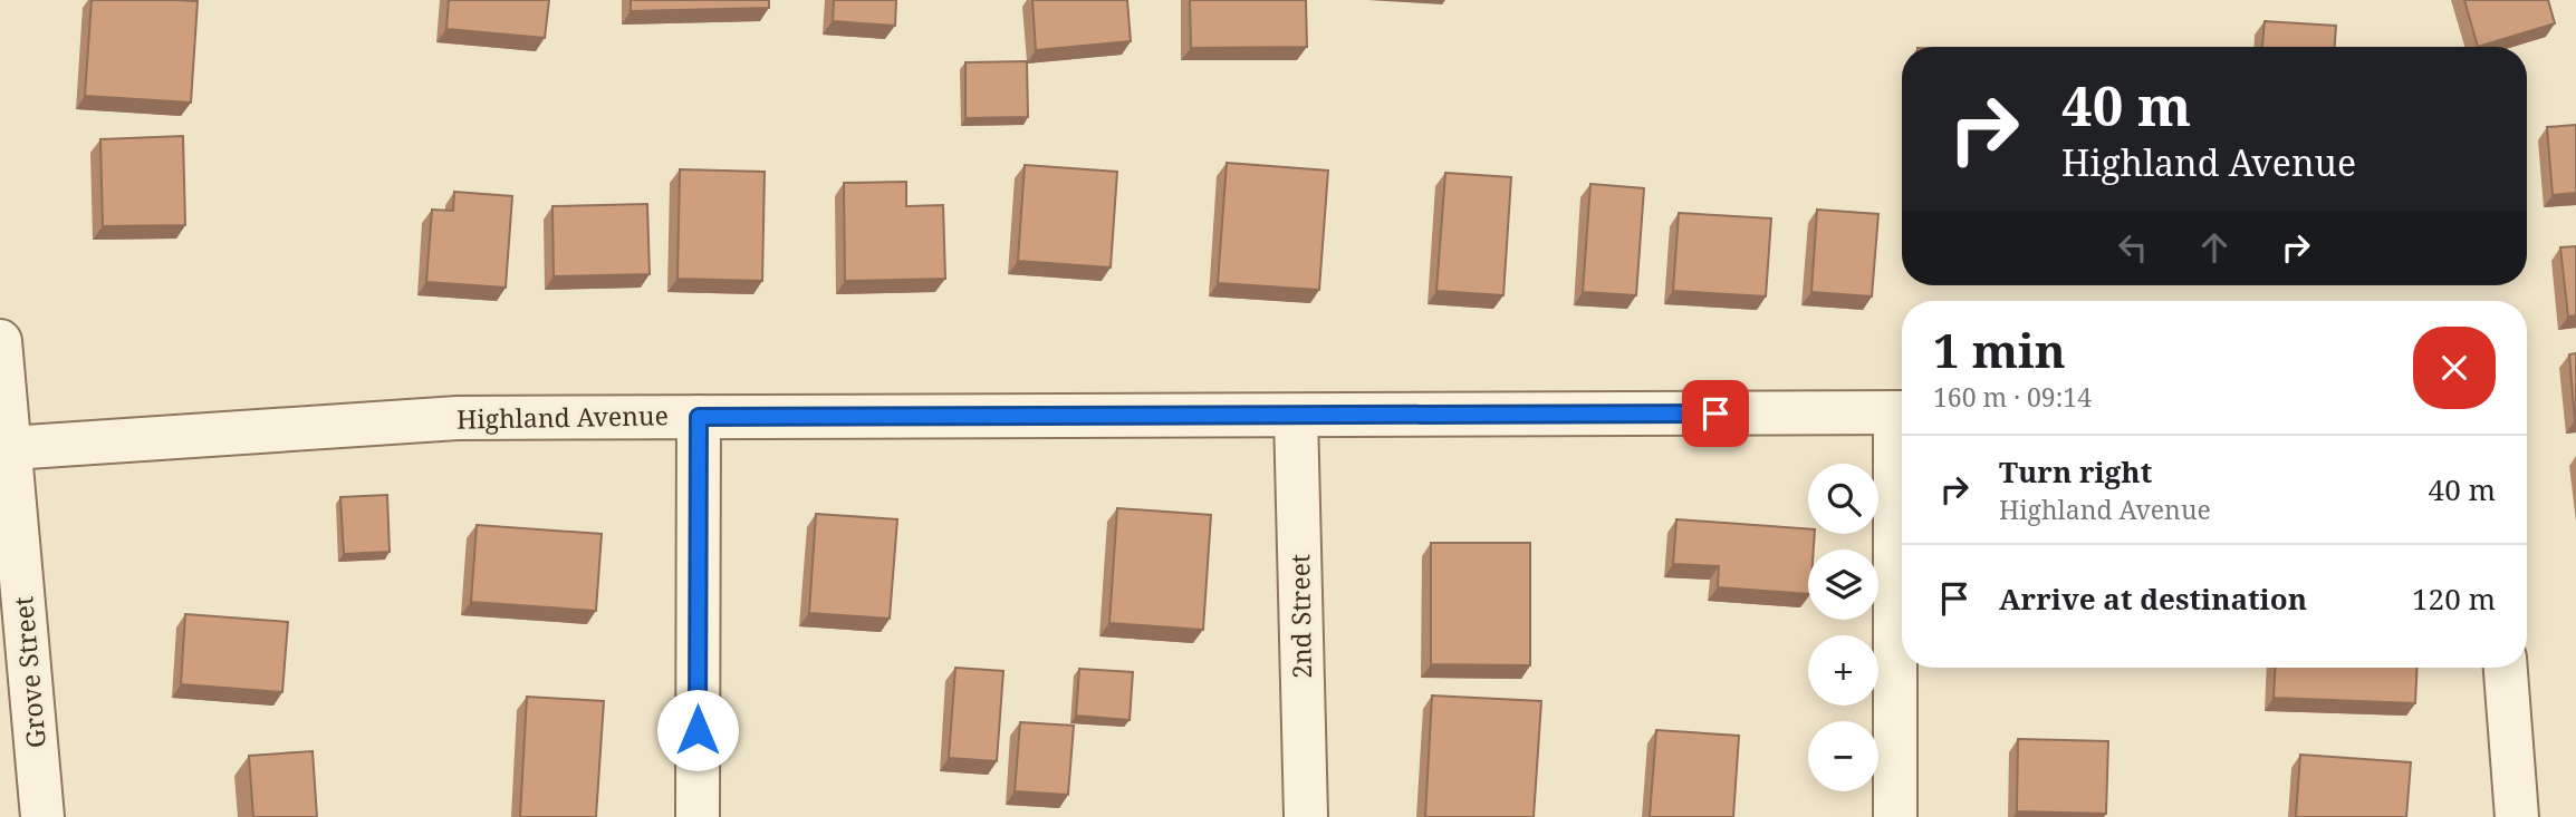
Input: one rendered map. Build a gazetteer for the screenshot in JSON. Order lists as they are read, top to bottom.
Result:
{
  "streets": {
    "street": ["Highland Avenue", "2nd Street", "Grove Street"]
  },
  "crossings": [
    ["Highland Avenue", "2nd Street"],
    ["Highland Avenue", "Grove Street"]
  ],
  "page": {
    "turn": ["40 m", "Highland Avenue"],
    "heading": ["1 min", "160 m · 09:14"],
    "list": [
      {
        "name": "Turn right",
        "note": "Highland Avenue",
        "value": "40 m"
      },
      {
        "name": "Arrive at destination",
        "value": "120 m"
      }
    ],
    "map_buttons": ["+", "−"]
  }
}
